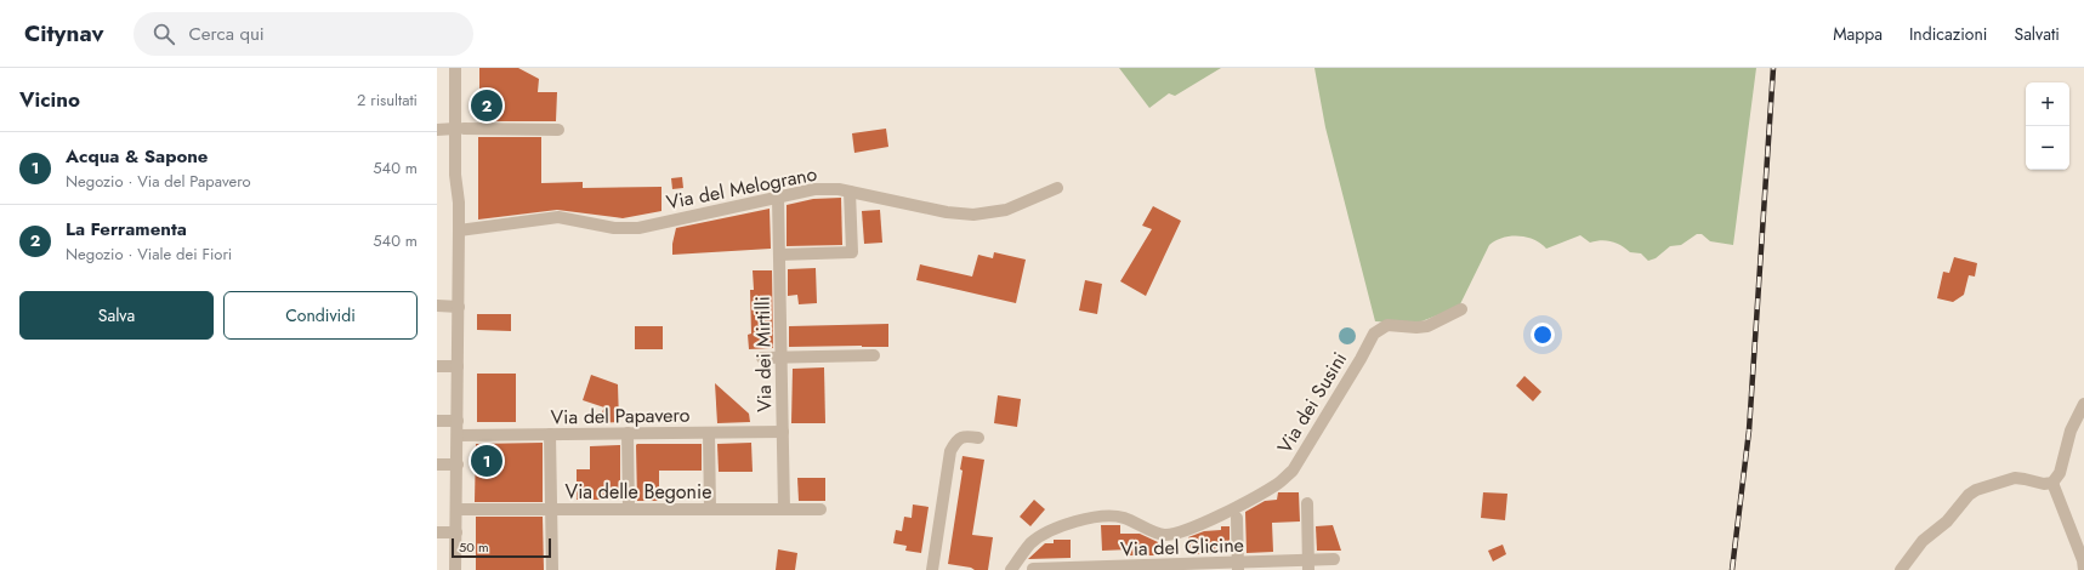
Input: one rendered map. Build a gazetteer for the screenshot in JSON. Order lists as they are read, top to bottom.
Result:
{
  "streets": {
    "street": [
      "Via del Melograno",
      "Via dei Mirtilli",
      "Via dei Susini",
      "Via del Papavero",
      "Via delle Begonie",
      "Via del Glicine"
    ]
  },
  "crossings": [
    ["Via del Melograno", "Via dei Mirtilli"],
    ["Via dei Mirtilli", "Via del Papavero"],
    ["Via dei Mirtilli", "Via delle Begonie"]
  ],
  "scale_bar": "50 m",
  "page": {
    "header": "Citynav",
    "search": "Cerca qui",
    "nav": ["Mappa", "Indicazioni", "Salvati"],
    "heading": ["Vicino", "2 risultati"],
    "map_buttons": ["+", "−"],
    "pins": ["2", "1"],
    "list": [
      {
        "mark": "1",
        "name": "Acqua & Sapone",
        "note": "Negozio · Via del Papavero",
        "value": "540 m"
      },
      {
        "mark": "2",
        "name": "La Ferramenta",
        "note": "Negozio · Viale dei Fiori",
        "value": "540 m"
      }
    ],
    "buttons": ["Salva", "Condividi"],
    "scale": "50 m"
  }
}
